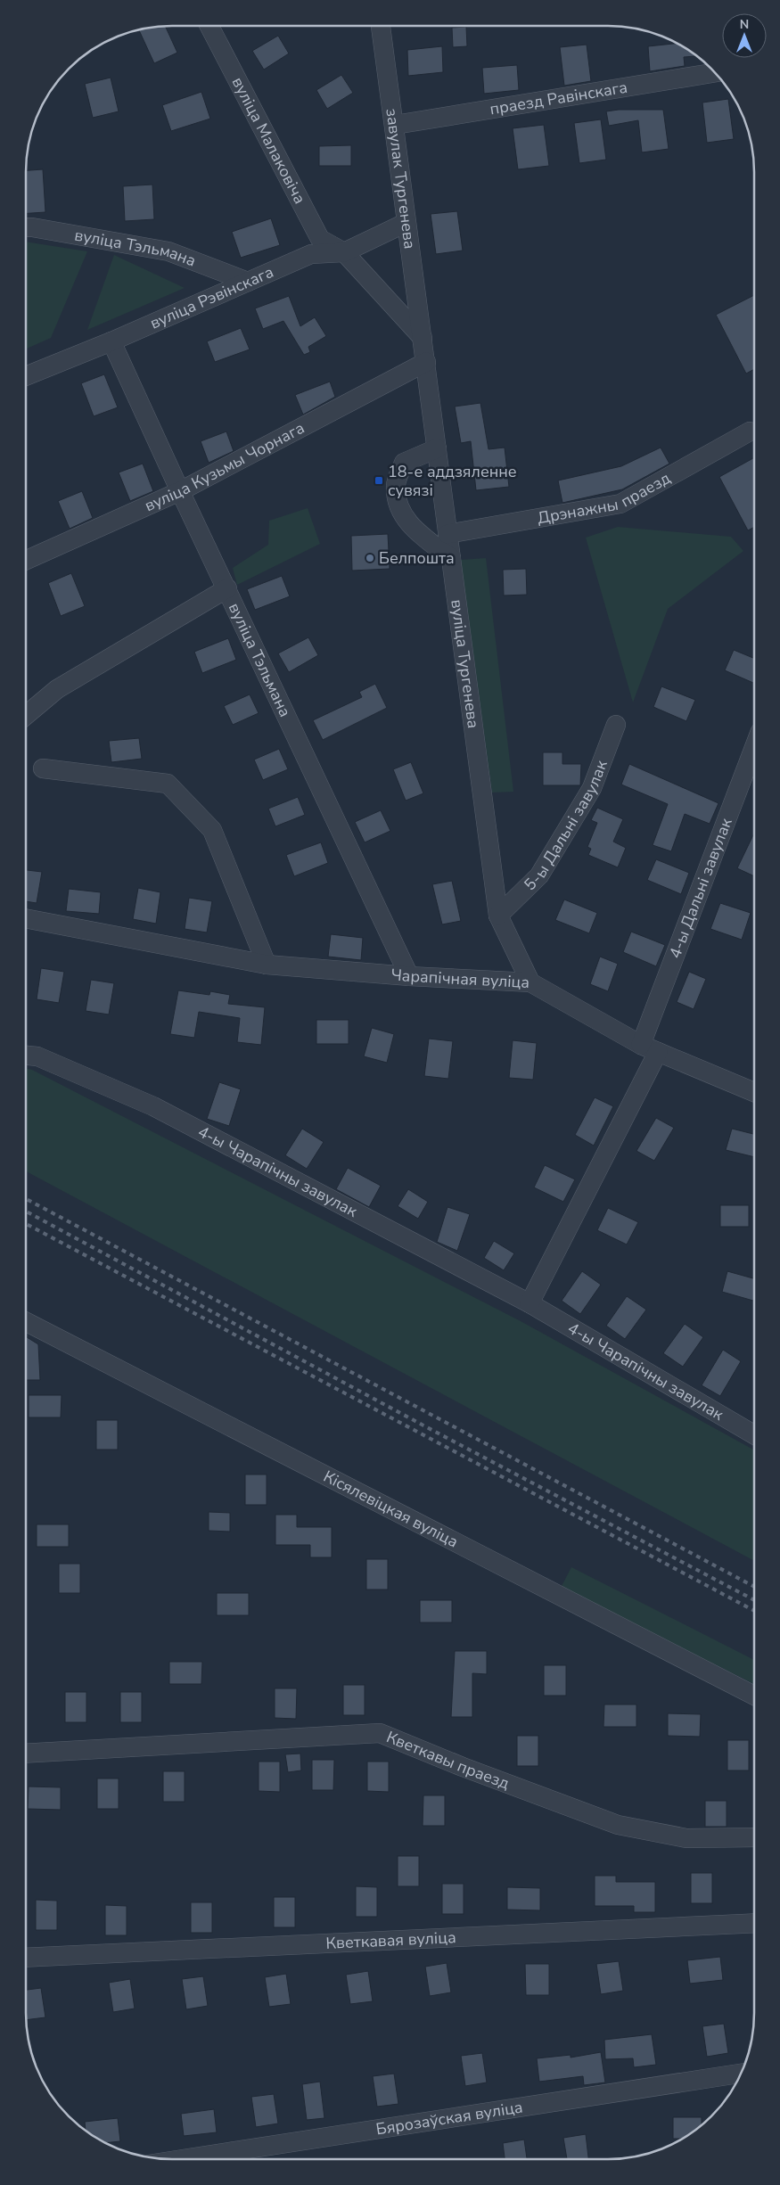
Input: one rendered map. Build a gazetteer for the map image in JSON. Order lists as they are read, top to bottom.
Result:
{
  "streets": {
    "street": [
      "праезд Равінскага",
      "вуліца Малаковіча",
      "завулак Тургенева",
      "вуліца Тэльмана",
      "вуліца Рэвінскага",
      "вуліца Кузьмы Чорнага",
      "Дрэнажны праезд",
      "вуліца Тургенева",
      "5-ы Дальні завулак",
      "4-ы Дальні завулак",
      "Чарапічная вуліца",
      "4-ы Чарапічны завулак",
      "Кісялевіцкая вуліца",
      "Кветкавы праезд",
      "Кветкавая вуліца",
      "Бярозаўская вуліца"
    ]
  },
  "crossings": [
    ["праезд Равінскага", "завулак Тургенева"],
    ["вуліца Малаковіча", "завулак Тургенева"],
    ["вуліца Малаковіча", "вуліца Рэвінскага"],
    ["вуліца Малаковіча", "вуліца Тургенева"],
    ["завулак Тургенева", "вуліца Рэвінскага"],
    ["завулак Тургенева", "вуліца Тургенева"],
    ["вуліца Тэльмана", "вуліца Рэвінскага"],
    ["вуліца Тэльмана", "вуліца Кузьмы Чорнага"],
    ["вуліца Тэльмана", "Чарапічная вуліца"],
    ["вуліца Кузьмы Чорнага", "вуліца Тургенева"],
    ["Дрэнажны праезд", "вуліца Тургенева"],
    ["вуліца Тургенева", "5-ы Дальні завулак"],
    ["вуліца Тургенева", "Чарапічная вуліца"],
    ["4-ы Дальні завулак", "Чарапічная вуліца"]
  ],
  "places": {
    "transit": ["18-е аддзяленне сувязі"],
    "other": ["Белпошта"]
  },
  "north": "top"
}
